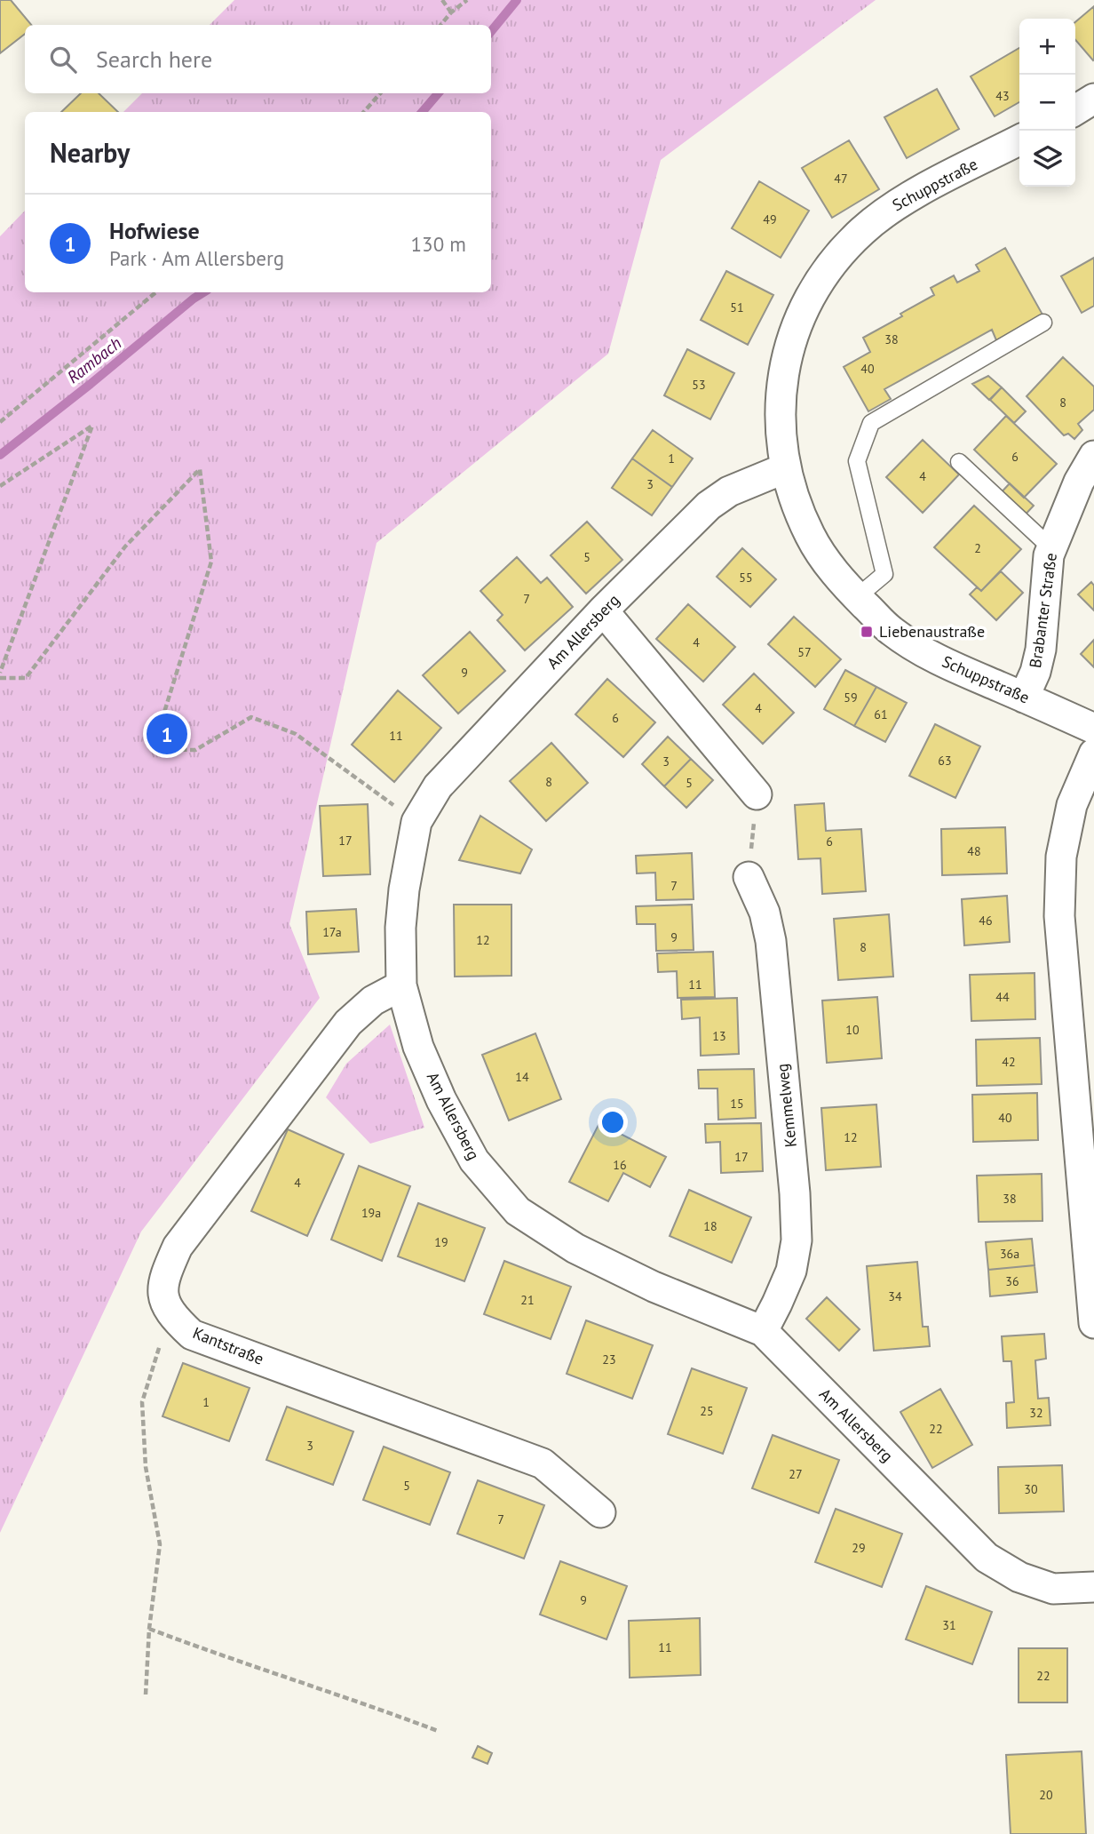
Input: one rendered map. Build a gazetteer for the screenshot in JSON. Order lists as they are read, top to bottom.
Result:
{
  "streets": {
    "street": [
      "Schuppstraße",
      "Brabanter Straße",
      "Am Allersberg",
      "Kemmelweg",
      "Kantstraße"
    ]
  },
  "crossings": [
    ["Schuppstraße", "Brabanter Straße"],
    ["Schuppstraße", "Am Allersberg"],
    ["Am Allersberg", "Kemmelweg"],
    ["Am Allersberg", "Kantstraße"]
  ],
  "water": ["Rambach"],
  "places": {
    "transit": ["Liebenaustraße"]
  },
  "house_numbers": [
    "43",
    "47",
    "49",
    "51",
    "38",
    "40",
    "53",
    "8",
    "6",
    "1",
    "4",
    "3",
    "2",
    "5",
    "55",
    "7",
    "4",
    "57",
    "9",
    "59",
    "4",
    "61",
    "6",
    "11",
    "63",
    "3",
    "8",
    "5",
    "17",
    "6",
    "48",
    "7",
    "46",
    "17a",
    "9",
    "12",
    "8",
    "11",
    "44",
    "10",
    "13",
    "42",
    "14",
    "15",
    "40",
    "12",
    "17",
    "16",
    "4",
    "38",
    "19a",
    "18",
    "19",
    "36a",
    "36",
    "34",
    "21",
    "23",
    "1",
    "25",
    "32",
    "22",
    "3",
    "27",
    "5",
    "30",
    "7",
    "29",
    "9",
    "31",
    "11",
    "22",
    "20"
  ],
  "page": {
    "map_buttons": ["+", "−"],
    "search": "Search here",
    "heading": "Nearby",
    "list": [
      {
        "mark": "1",
        "name": "Hofwiese",
        "note": "Park · Am Allersberg",
        "value": "130 m"
      }
    ],
    "pins": "1"
  }
}
